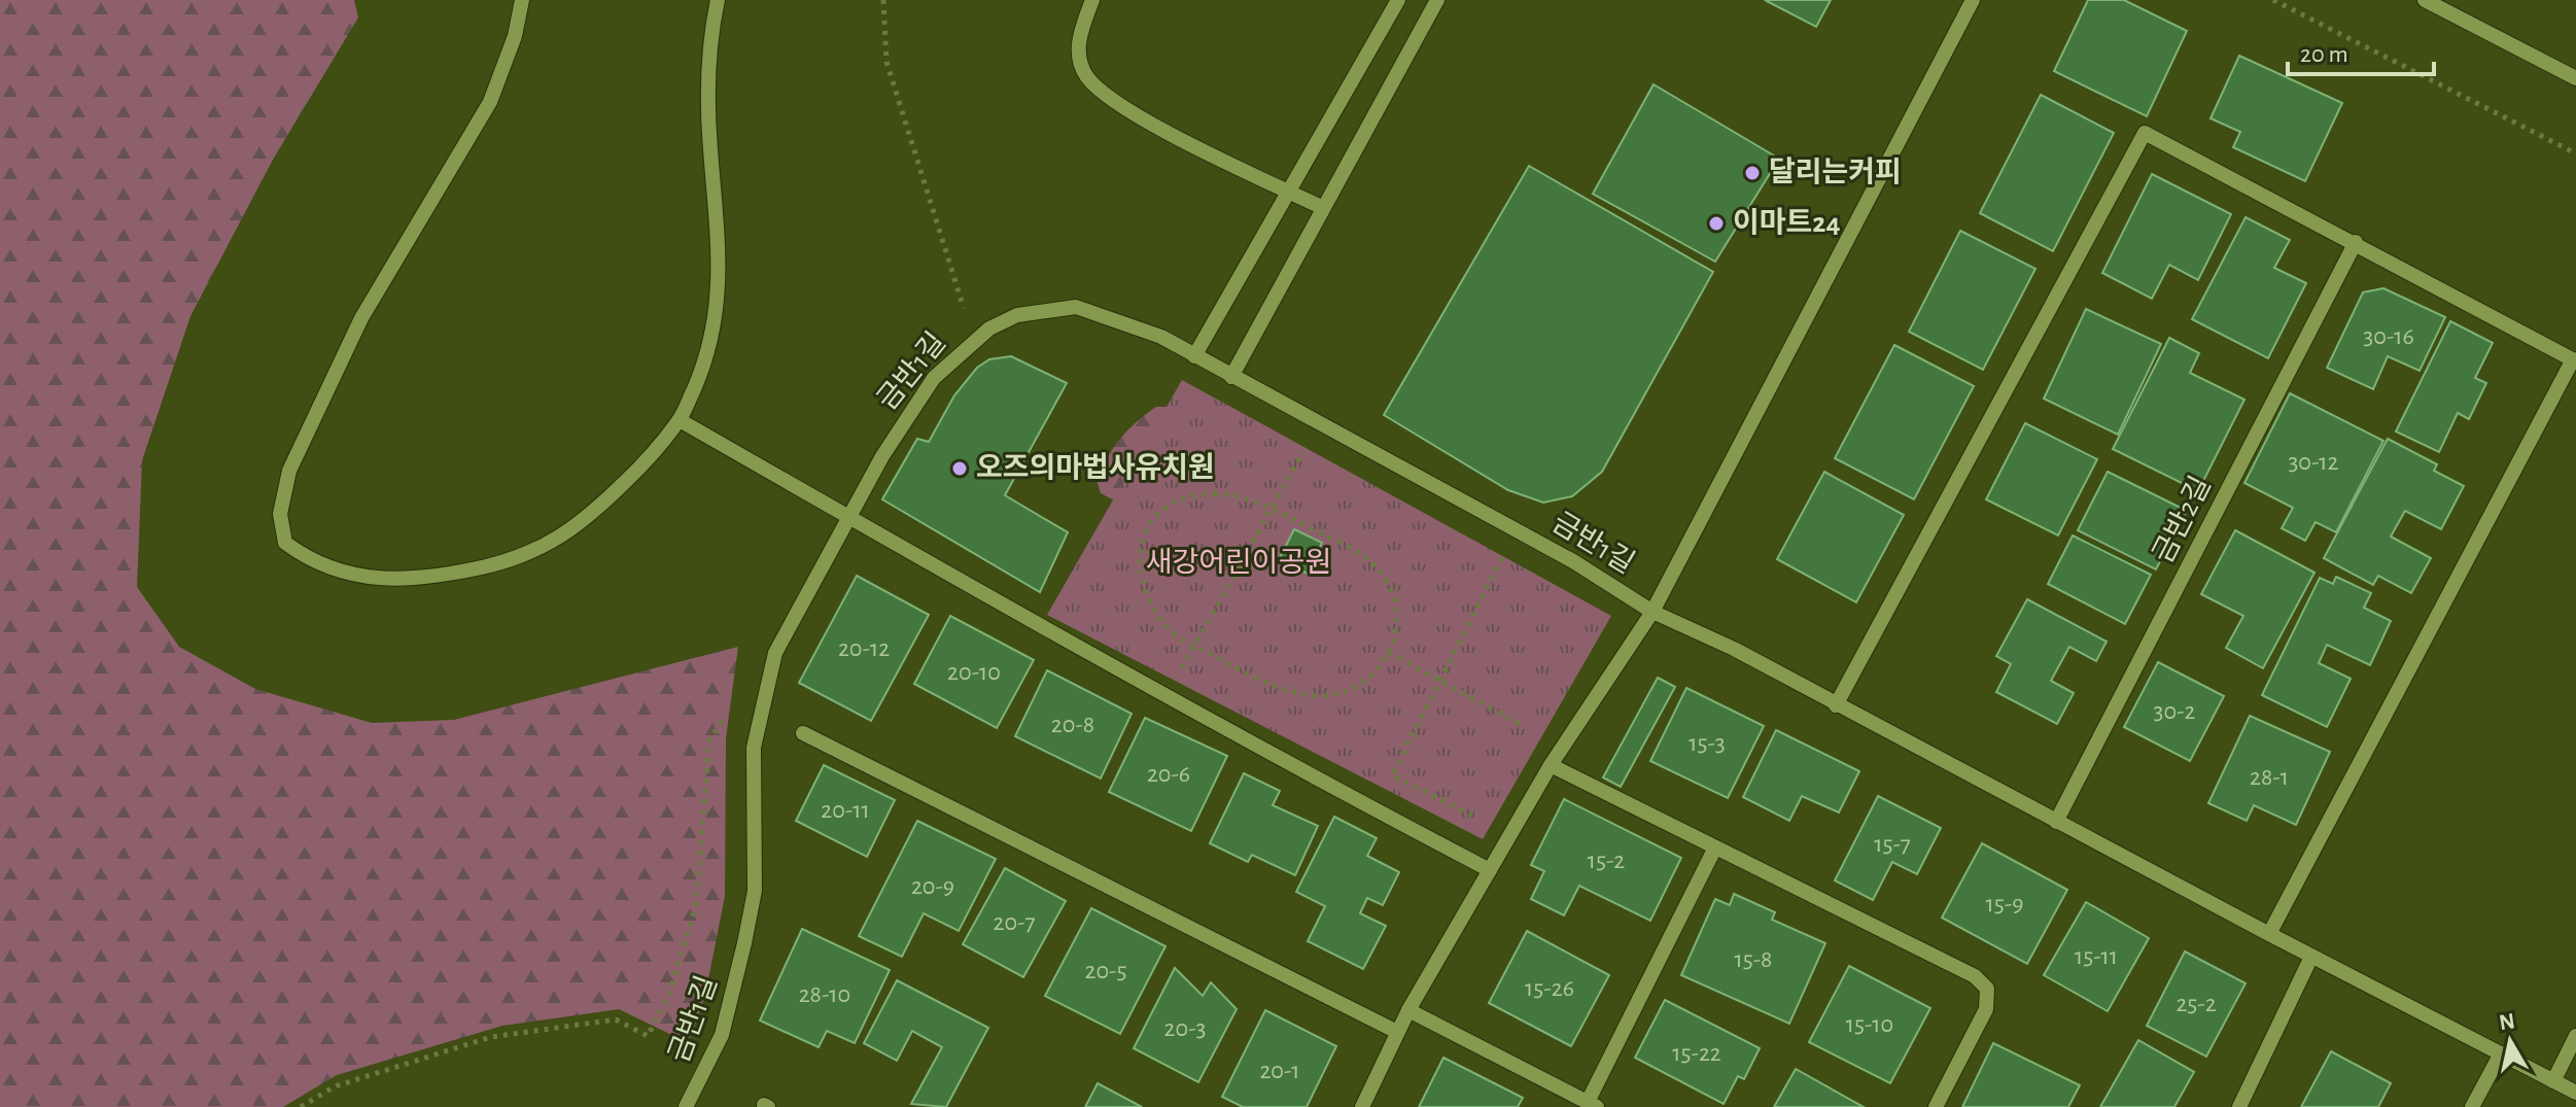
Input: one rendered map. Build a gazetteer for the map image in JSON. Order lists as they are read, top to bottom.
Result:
{
  "streets": {
    "street": ["금반1길", "금반2길"]
  },
  "parks": ["새강어린이공원"],
  "places": ["달리는커피", "이마트24", "오즈의마법사유치원"],
  "house_numbers": [
    "30-16",
    "30-12",
    "20-12",
    "20-10",
    "30-2",
    "20-8",
    "15-3",
    "20-6",
    "28-1",
    "20-11",
    "15-7",
    "15-2",
    "20-9",
    "15-9",
    "20-7",
    "15-11",
    "15-8",
    "20-5",
    "15-26",
    "28-10",
    "25-2",
    "15-10",
    "20-3",
    "15-22",
    "20-1"
  ],
  "scale_bar": "20 m",
  "north": "top"
}
